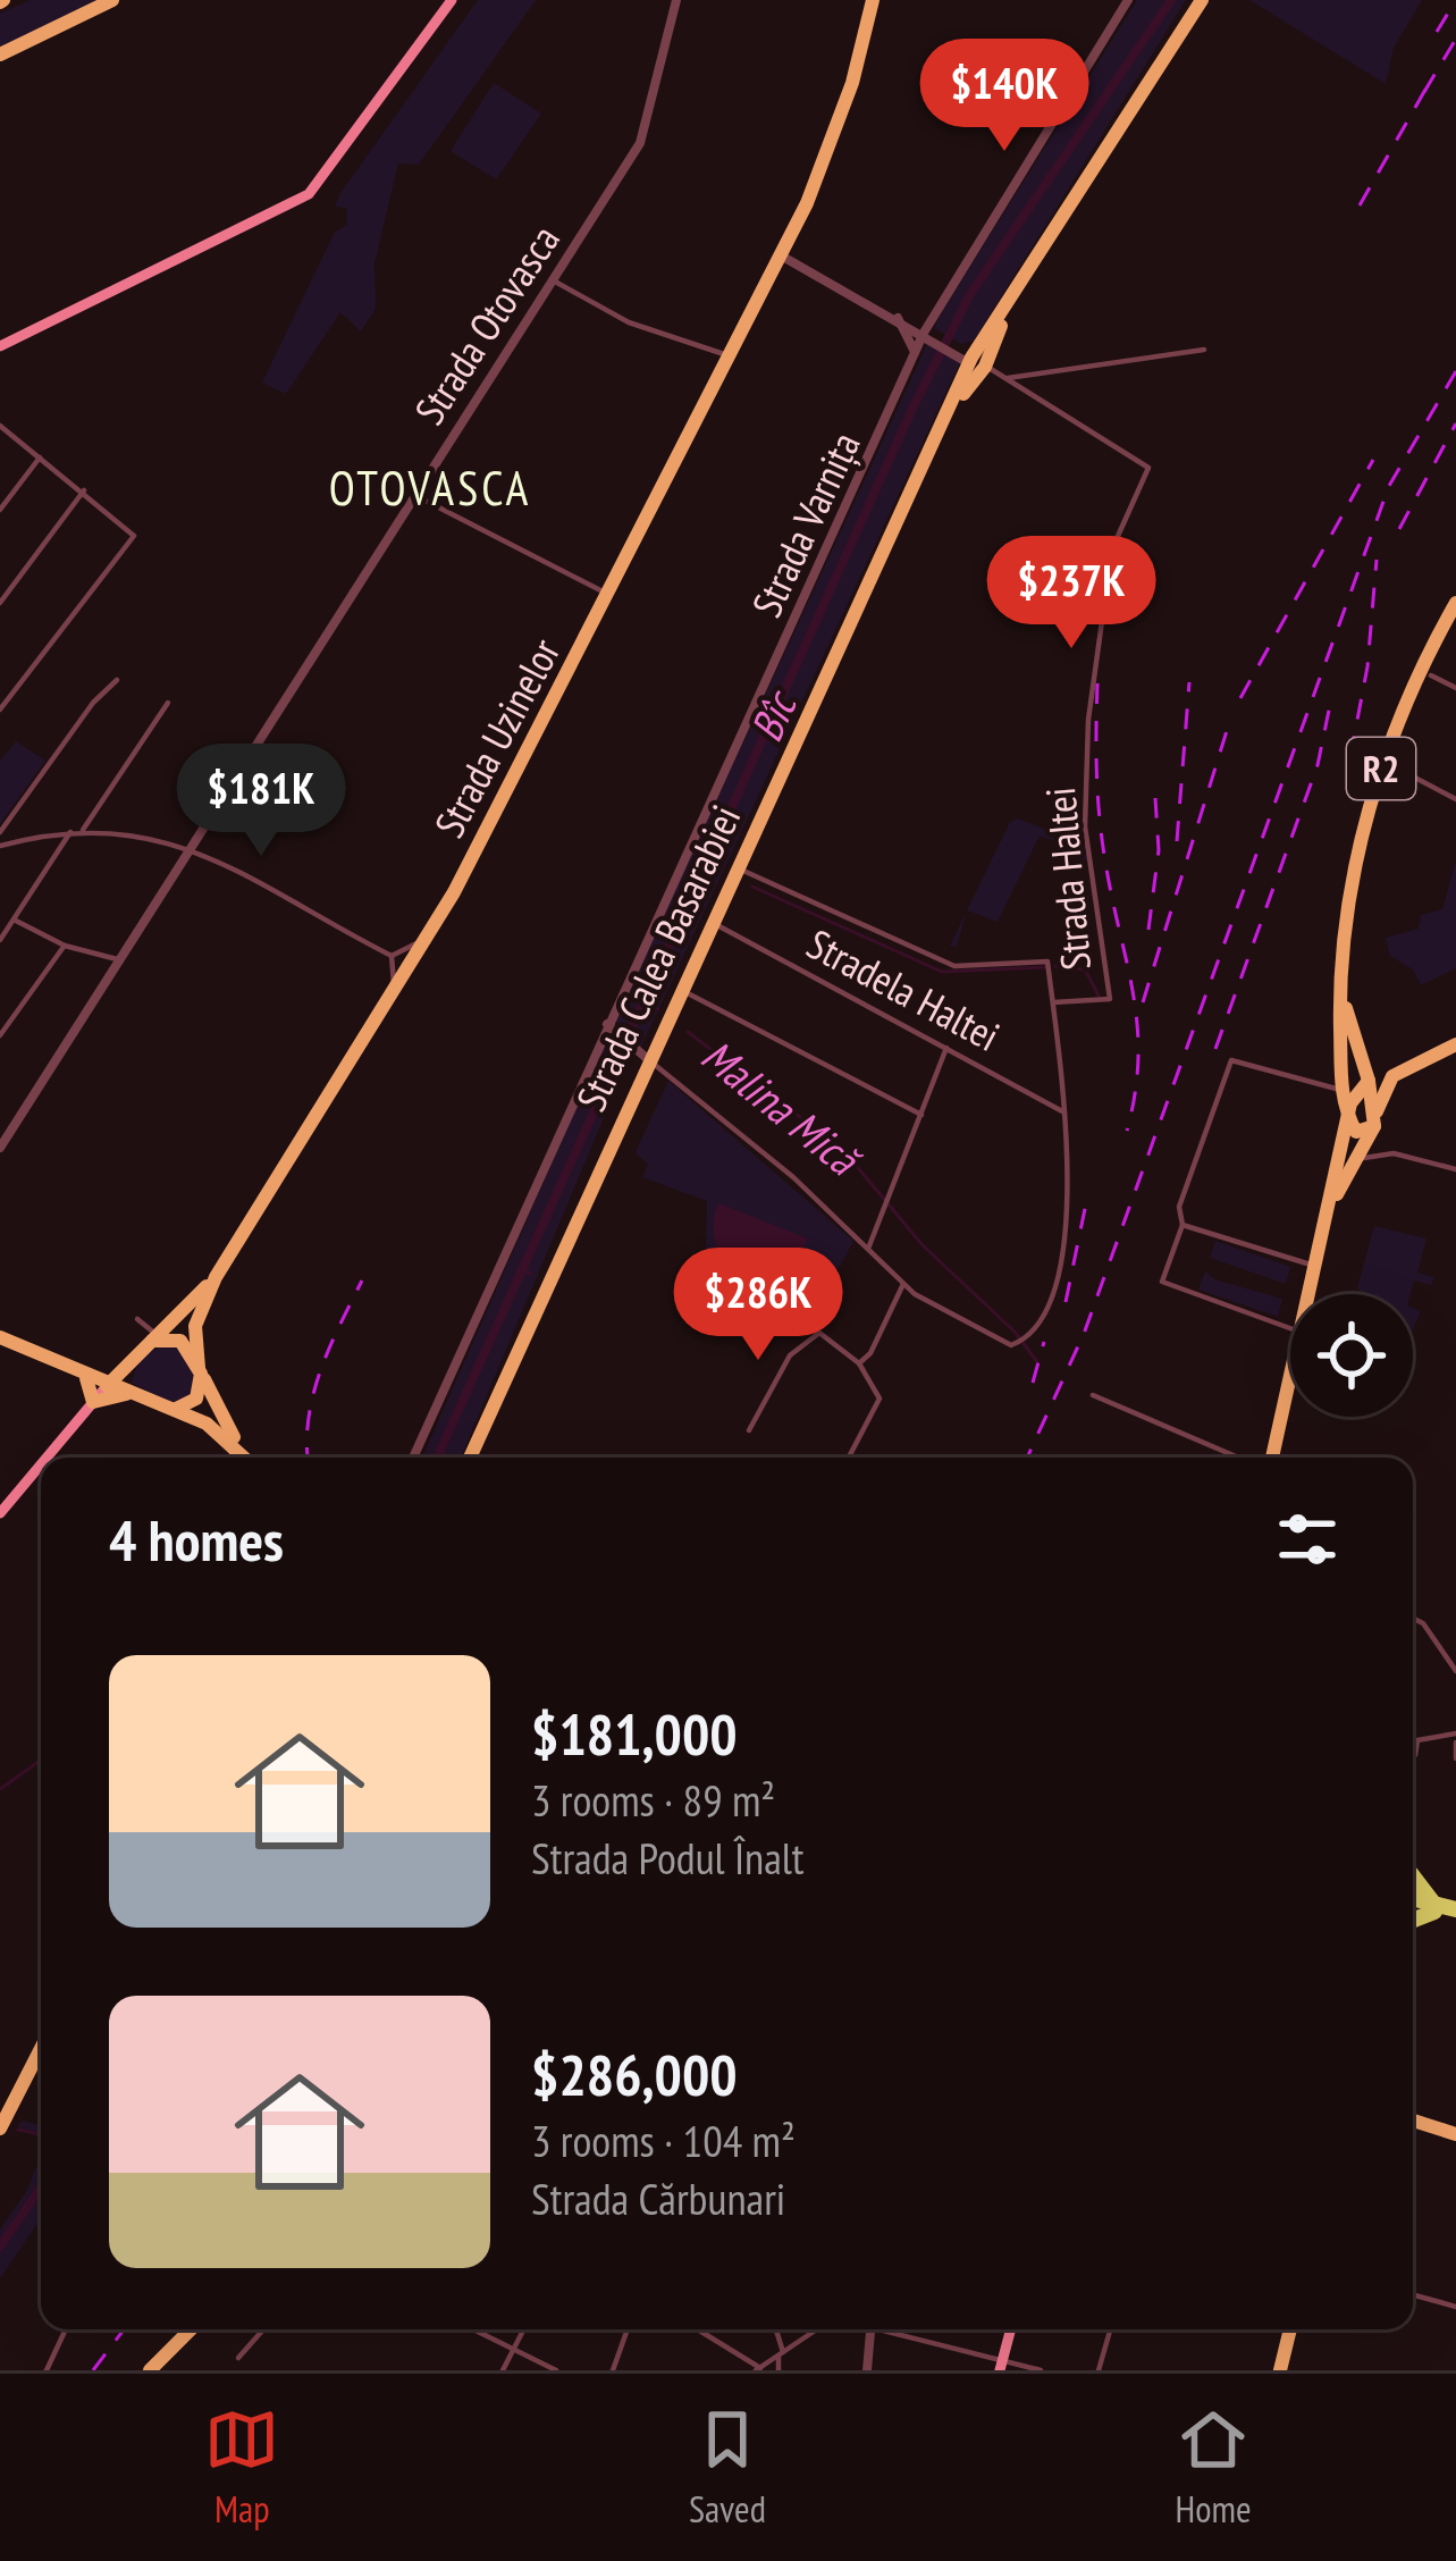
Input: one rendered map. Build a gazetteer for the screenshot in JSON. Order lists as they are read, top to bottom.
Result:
{
  "streets": {
    "main road": ["Strada Uzinelor", "R2", "Strada Calea Basarabiei"],
    "street": [
      "Strada Otovasca",
      "Strada Varnița",
      "Strada Haltei",
      "Stradela Haltei"
    ]
  },
  "crossings": [
    ["Strada Haltei", "Strada Calea Basarabiei"],
    ["Strada Haltei", "Stradela Haltei"],
    ["Strada Calea Basarabiei", "Stradela Haltei"]
  ],
  "districts": ["OTOVASCA"],
  "water": ["Bîc", "Malina Mică"],
  "page": {
    "price": [
      "$140K",
      "$237K",
      "$181K",
      "$286K"
    ],
    "heading": "4 homes",
    "list": [
      {
        "name": "$181,000",
        "note": "3 rooms · 89 m² · Strada Podul Înalt"
      },
      {
        "name": "$286,000",
        "note": "3 rooms · 104 m² · Strada Cărbunari"
      }
    ],
    "tabs": ["Map", "Saved", "Home"]
  }
}
